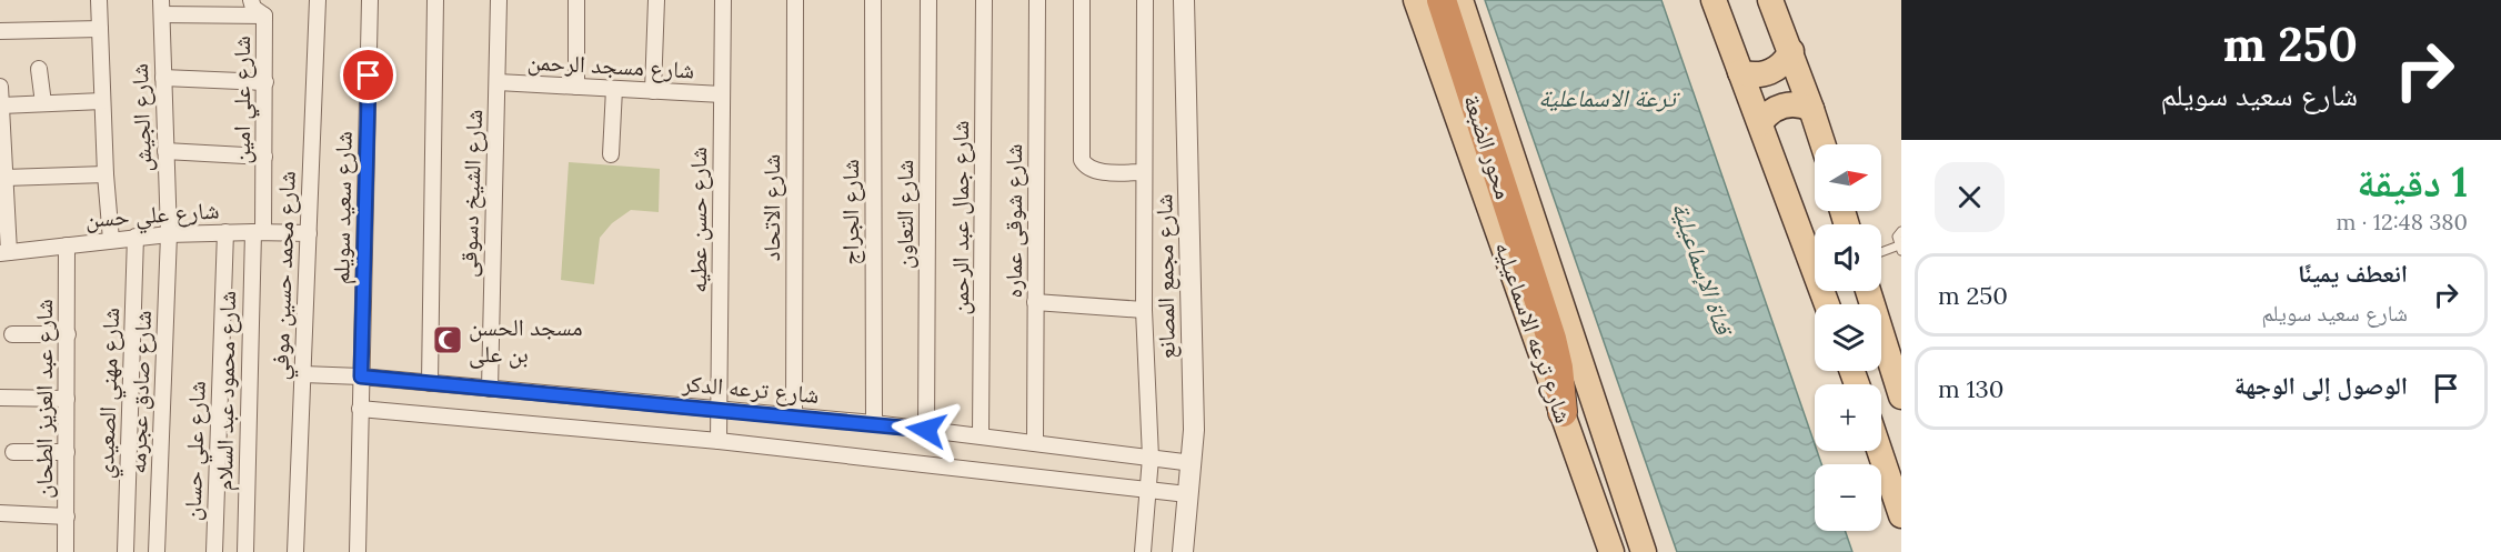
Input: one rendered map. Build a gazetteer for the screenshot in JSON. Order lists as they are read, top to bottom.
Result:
{
  "streets": {
    "highway": ["محور الضبعة"],
    "main road": ["شارع ترعه الاسماعيليه"],
    "street": [
      "شارع مسجد الرحمن",
      "شارع علي امين",
      "شارع الجيش",
      "شارع الشيخ دسوقى",
      "شارع سعيد سويلم",
      "شارع الاتحاد",
      "شارع الجراج",
      "شارع علي حسن",
      "شارع التعاون",
      "شارع جمال عبد الرحمن",
      "شارع حسن عطيه",
      "شارع شوقى عماره",
      "شارع محمد حسين موفي",
      "شارع مجمع المصانع",
      "شارع ترعه الدكر",
      "شارع محمود عبد السلام",
      "شارع صادق عجرمه",
      "شارع مهني الصعيدي",
      "شارع عبد العزيز الطحان",
      "شارع علي حسان"
    ]
  },
  "crossings": [
    ["شارع مسجد الرحمن", "شارع الشيخ دسوقى"],
    ["شارع مسجد الرحمن", "شارع حسن عطيه"],
    ["شارع علي امين", "شارع علي حسن"],
    ["شارع علي امين", "شارع محمود عبد السلام"],
    ["شارع الجيش", "شارع علي حسن"],
    ["شارع الجيش", "شارع صادق عجرمه"],
    ["محور الضبعة", "شارع ترعه الاسماعيليه"],
    ["شارع الشيخ دسوقى", "شارع ترعه الدكر"],
    ["شارع سعيد سويلم", "شارع ترعه الدكر"],
    ["شارع الاتحاد", "شارع ترعه الدكر"],
    ["شارع الجراج", "شارع ترعه الدكر"],
    ["شارع علي حسن", "شارع محمد حسين موفي"],
    ["شارع علي حسن", "شارع محمود عبد السلام"],
    ["شارع علي حسن", "شارع صادق عجرمه"],
    ["شارع علي حسن", "شارع مهني الصعيدي"],
    ["شارع علي حسن", "شارع عبد العزيز الطحان"],
    ["شارع علي حسن", "شارع علي حسان"],
    ["شارع التعاون", "شارع ترعه الدكر"],
    ["شارع جمال عبد الرحمن", "شارع ترعه الدكر"],
    ["شارع حسن عطيه", "شارع ترعه الدكر"],
    ["شارع شوقى عماره", "شارع ترعه الدكر"],
    ["شارع محمد حسين موفي", "شارع ترعه الدكر"],
    ["شارع مجمع المصانع", "شارع ترعه الدكر"]
  ],
  "water": ["ترعة الاسماعلية", "قناة الإسماعيلية"],
  "places": {
    "mosque": ["مسجد الحسن بن على"]
  },
  "north": "right",
  "page": {
    "turn": ["250 m", "شارع سعيد سويلم"],
    "heading": ["1 دقيقة", "380 m · 12:48"],
    "map_buttons": ["+", "−"],
    "list": [
      {
        "name": "انعطف يمينًا",
        "note": "شارع سعيد سويلم",
        "value": "250 m"
      },
      {
        "name": "الوصول إلى الوجهة",
        "value": "130 m"
      }
    ]
  }
}
